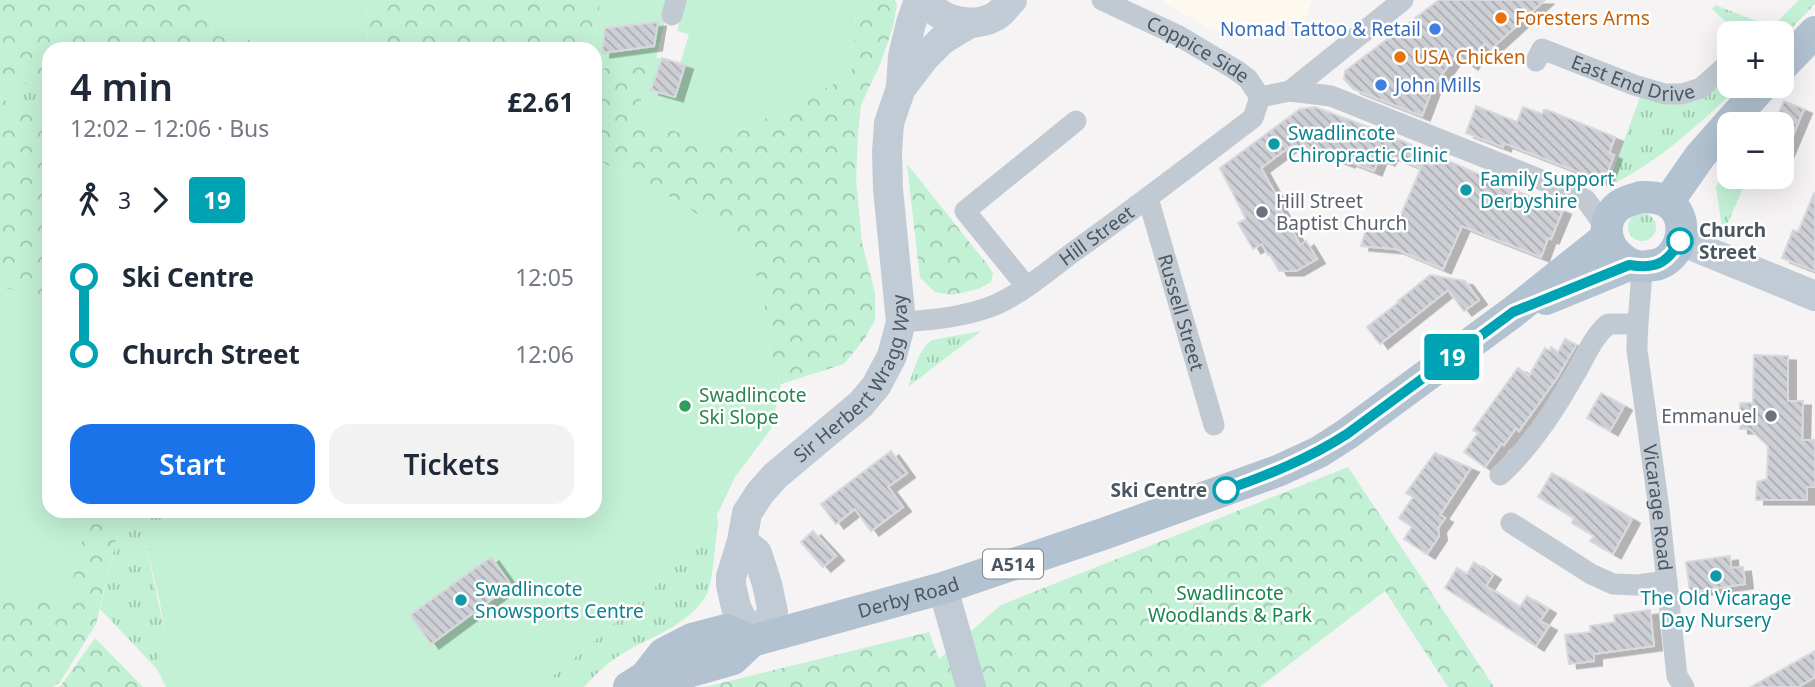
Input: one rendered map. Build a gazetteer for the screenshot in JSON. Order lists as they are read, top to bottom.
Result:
{
  "streets": {
    "main road": ["A514", "Derby Road"],
    "street": [
      "Coppice Side",
      "East End Drive",
      "Hill Street",
      "Russell Street",
      "Sir Herbert Wragg Way",
      "Vicarage Road"
    ]
  },
  "crossings": [
    ["Coppice Side", "Hill Street"],
    ["Hill Street", "Russell Street"],
    ["Hill Street", "Sir Herbert Wragg Way"],
    ["Sir Herbert Wragg Way", "Derby Road"],
    ["Vicarage Road", "A514"],
    ["Vicarage Road", "Derby Road"],
    ["A514", "Derby Road"]
  ],
  "parks": ["Swadlincote Woodlands & Park"],
  "places": [
    "Foresters Arms",
    "Nomad Tattoo & Retail",
    "USA Chicken",
    "John Mills",
    "Swadlincote Chiropractic Clinic",
    "Family Support Derbyshire",
    "Hill Street Baptist Church",
    "Church Street",
    "Swadlincote Ski Slope",
    "Emmanuel",
    "Ski Centre",
    "The Old Vicarage Day Nursery",
    "Swadlincote Snowsports Centre"
  ],
  "lines": ["bus line 19"],
  "page": {
    "on_map": "19",
    "map_buttons": ["+", "−"],
    "heading": ["4 min", "12:02 – 12:06 · Bus", "£2.61"],
    "legs": ["3", "19"],
    "list": [
      {
        "name": "Ski Centre",
        "value": "12:05"
      },
      {
        "name": "Church Street",
        "value": "12:06"
      }
    ],
    "buttons": ["Start", "Tickets"]
  }
}
